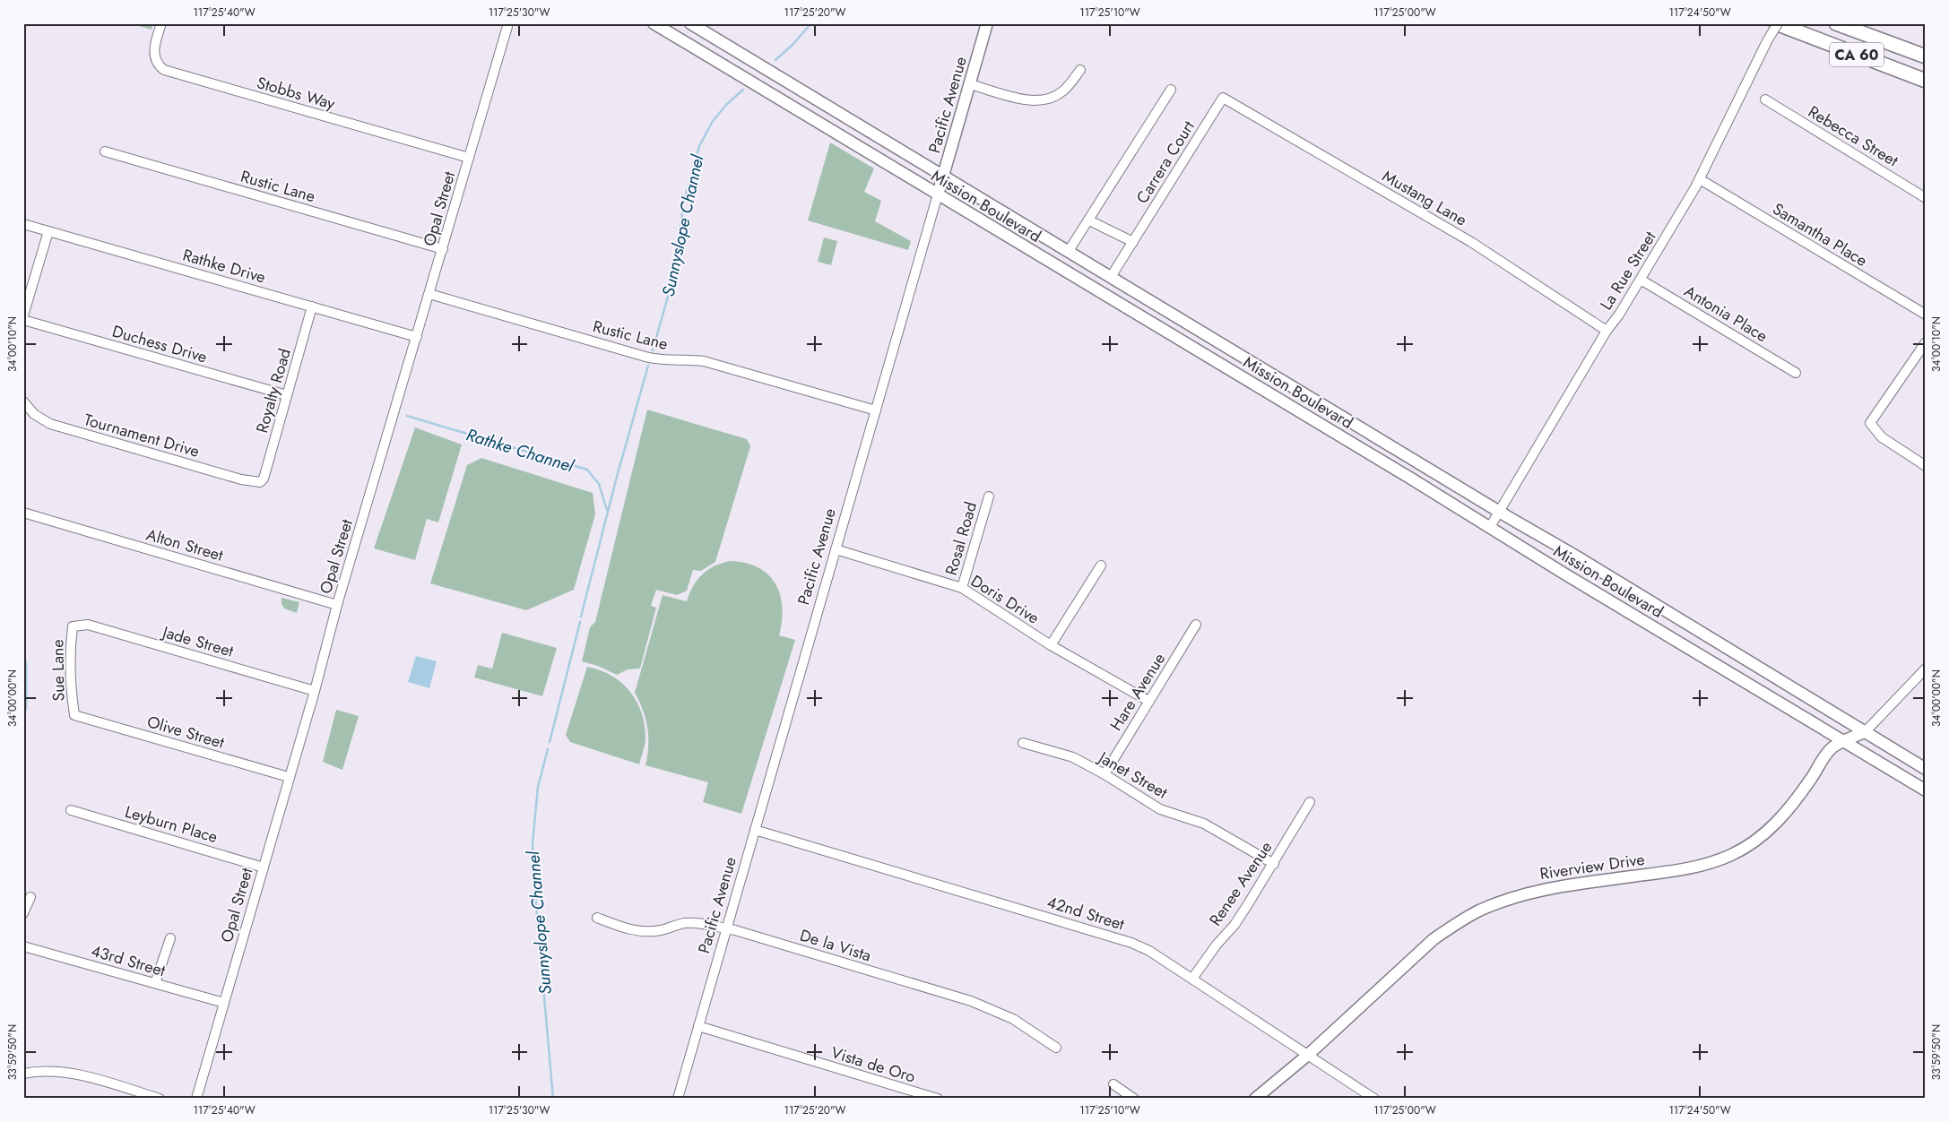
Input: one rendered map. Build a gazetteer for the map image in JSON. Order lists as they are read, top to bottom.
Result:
{
  "streets": {
    "highway": ["CA 60"],
    "main road": ["Pacific Avenue", "Mission Boulevard", "Riverview Drive"],
    "street": [
      "Stobbs Way",
      "Rebecca Street",
      "Carrera Court",
      "Rustic Lane",
      "Mustang Lane",
      "Opal Street",
      "Samantha Place",
      "Rathke Drive",
      "La Rue Street",
      "Antonia Place",
      "Duchess Drive",
      "Royalty Road",
      "Tournament Drive",
      "Rosal Road",
      "Alton Street",
      "Doris Drive",
      "Jade Street",
      "Sue Lane",
      "Hare Avenue",
      "Olive Street",
      "Janet Street",
      "Leyburn Place",
      "Renee Avenue",
      "42nd Street",
      "De la Vista",
      "43rd Street",
      "Vista de Oro"
    ]
  },
  "crossings": [
    ["CA 60", "La Rue Street"],
    ["Stobbs Way", "Opal Street"],
    ["Pacific Avenue", "Rustic Lane"],
    ["Pacific Avenue", "Mission Boulevard"],
    ["Pacific Avenue", "Doris Drive"],
    ["Pacific Avenue", "42nd Street"],
    ["Pacific Avenue", "De la Vista"],
    ["Pacific Avenue", "Vista de Oro"],
    ["Carrera Court", "Mustang Lane"],
    ["Carrera Court", "Mission Boulevard"],
    ["Rustic Lane", "Opal Street"],
    ["Mustang Lane", "La Rue Street"],
    ["Mission Boulevard", "La Rue Street"],
    ["Mission Boulevard", "Riverview Drive"],
    ["Opal Street", "Rathke Drive"],
    ["Opal Street", "Alton Street"],
    ["Opal Street", "Jade Street"],
    ["Opal Street", "Olive Street"],
    ["Opal Street", "Leyburn Place"],
    ["Opal Street", "43rd Street"],
    ["Samantha Place", "La Rue Street"],
    ["Rathke Drive", "Royalty Road"],
    ["La Rue Street", "Antonia Place"],
    ["Duchess Drive", "Royalty Road"],
    ["Royalty Road", "Tournament Drive"],
    ["Rosal Road", "Doris Drive"],
    ["Doris Drive", "Hare Avenue"],
    ["Jade Street", "Sue Lane"],
    ["Sue Lane", "Olive Street"],
    ["Hare Avenue", "Janet Street"],
    ["Janet Street", "Renee Avenue"],
    ["Riverview Drive", "42nd Street"],
    ["Renee Avenue", "42nd Street"]
  ],
  "water": ["Sunnyslope Channel", "Rathke Channel"],
  "coordinates": [
    "117°25'40\"W",
    "117°25'30\"W",
    "117°25'20\"W",
    "117°25'10\"W",
    "117°25'00\"W",
    "117°24'50\"W",
    "34°00'10\"N",
    "34°00'00\"N",
    "33°59'50\"N"
  ]
}
